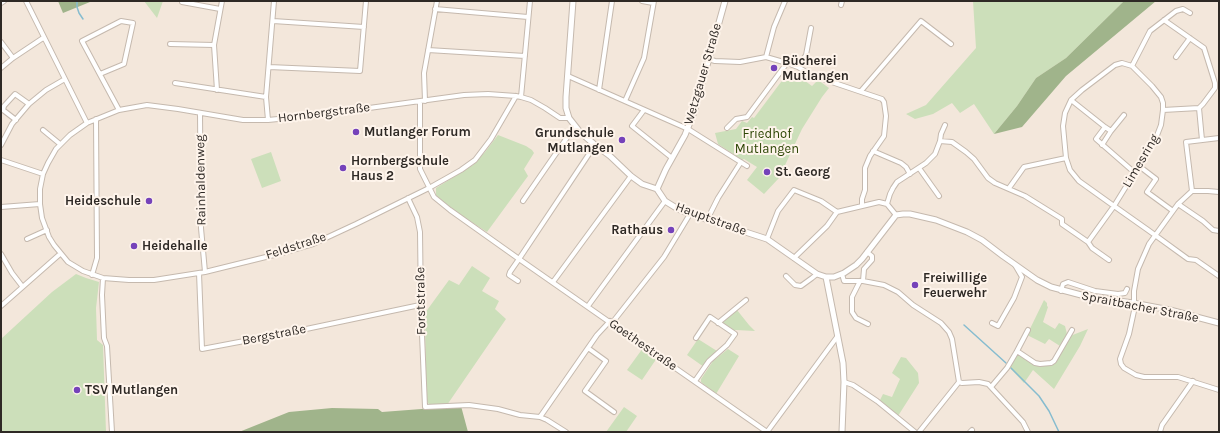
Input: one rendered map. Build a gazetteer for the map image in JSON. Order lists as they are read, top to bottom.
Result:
{
  "streets": {
    "street": [
      "Wetzgauer Straße",
      "Hornbergstraße",
      "Limesring",
      "Rainhaldenweg",
      "Hauptstraße",
      "Feldstraße",
      "Forststraße",
      "Spraitbacher Straße",
      "Bergstraße",
      "Goethestraße"
    ]
  },
  "crossings": [
    ["Wetzgauer Straße", "Hauptstraße"],
    ["Hornbergstraße", "Rainhaldenweg"],
    ["Hornbergstraße", "Feldstraße"],
    ["Rainhaldenweg", "Feldstraße"],
    ["Feldstraße", "Forststraße"],
    ["Feldstraße", "Bergstraße"],
    ["Feldstraße", "Goethestraße"],
    ["Forststraße", "Bergstraße"]
  ],
  "parks": ["Friedhof Mutlangen"],
  "places": [
    "Bücherei Mutlangen",
    "Mutlanger Forum",
    "Grundschule Mutlangen",
    "Hornbergschule Haus 2",
    "St. Georg",
    "Heideschule",
    "Rathaus",
    "Heidehalle",
    "Freiwillige Feuerwehr",
    "TSV Mutlangen"
  ]
}
